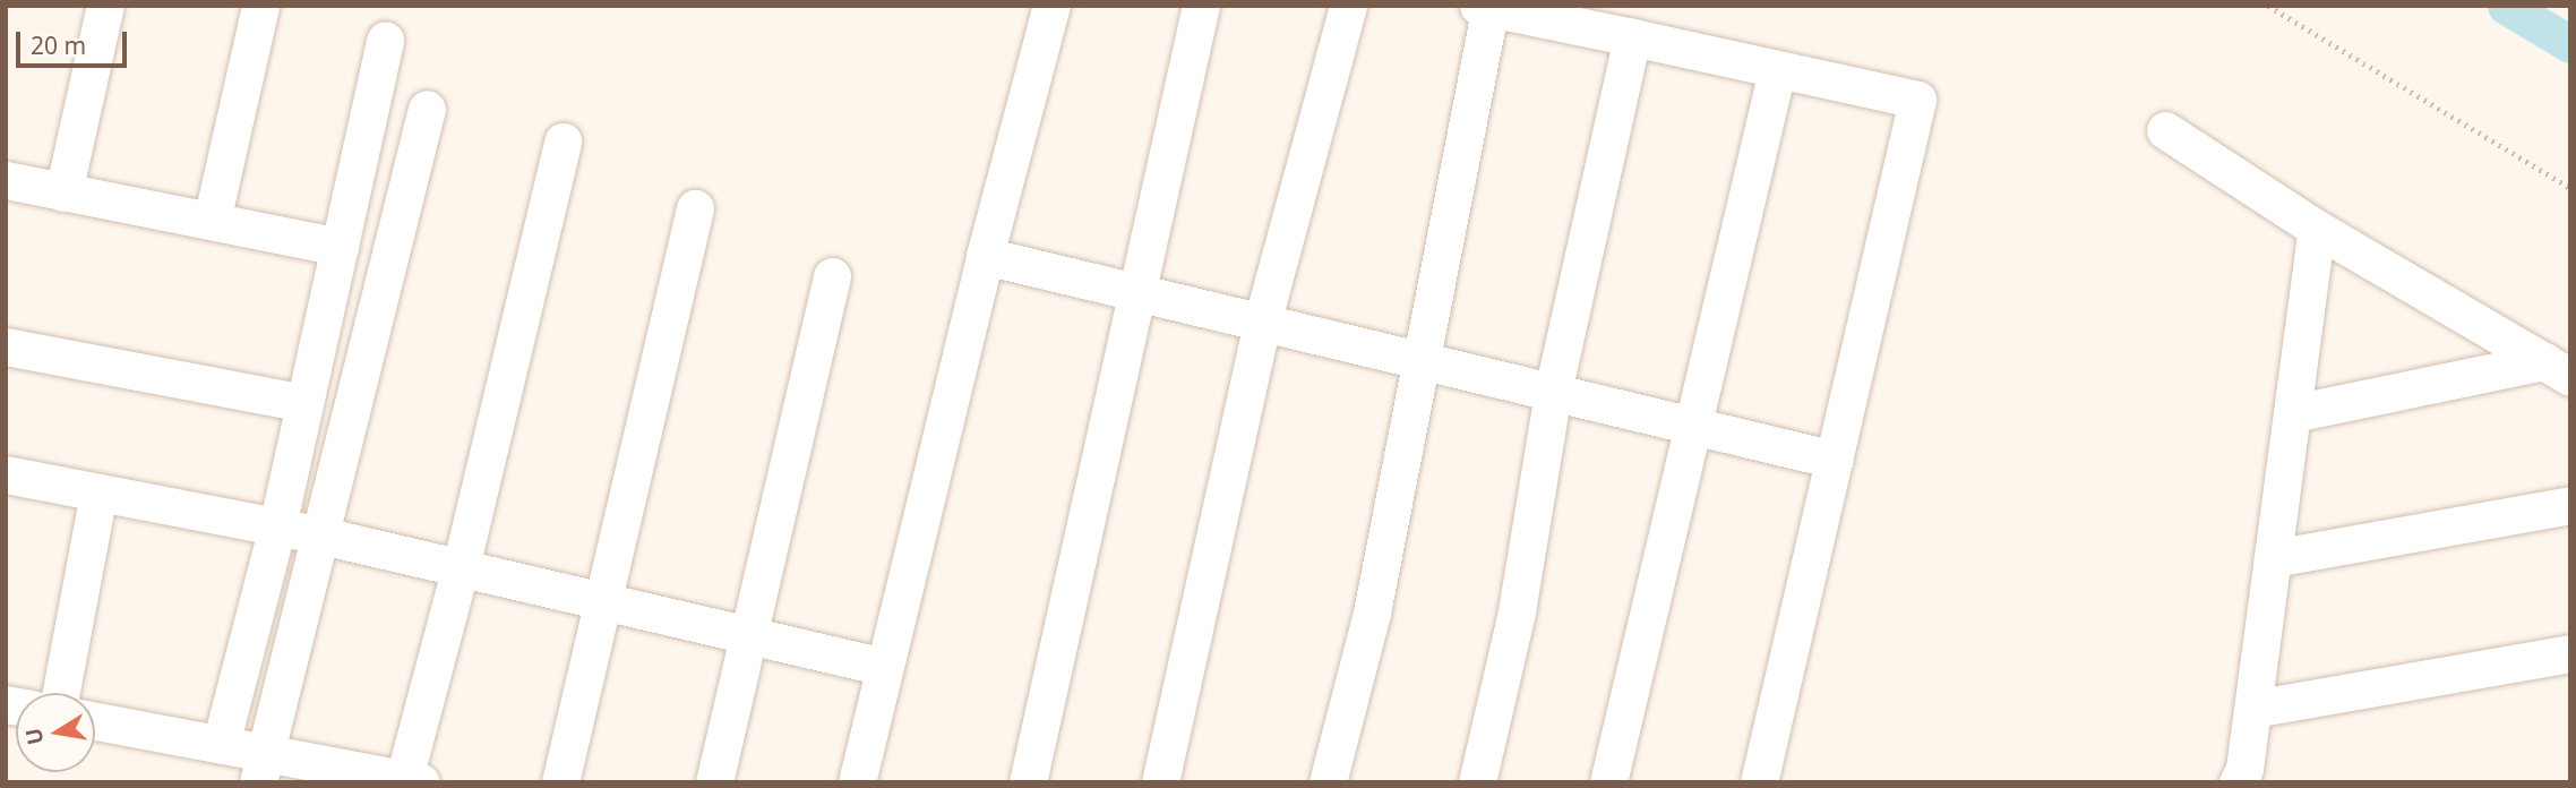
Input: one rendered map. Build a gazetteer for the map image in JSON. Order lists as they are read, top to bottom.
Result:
{
  "scale_bar": "20 m",
  "north": "left"
}
